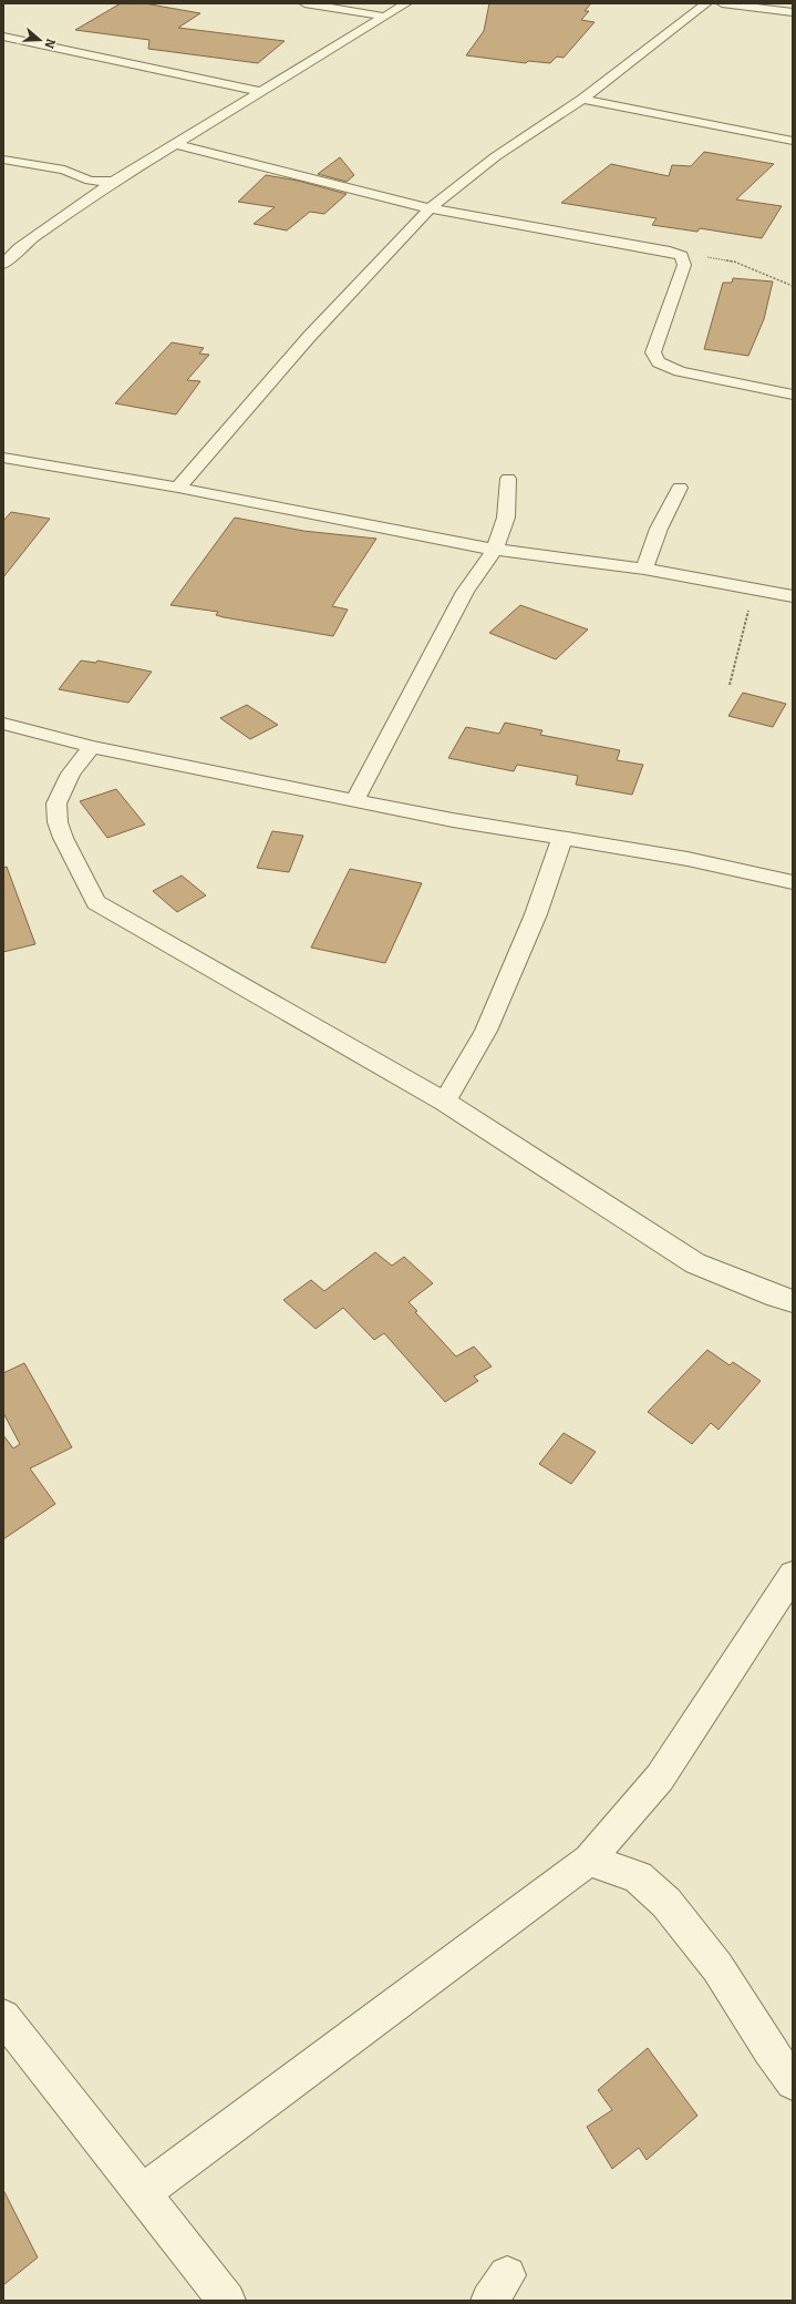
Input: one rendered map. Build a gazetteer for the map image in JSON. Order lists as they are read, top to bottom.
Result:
{
  "north": "right"
}
